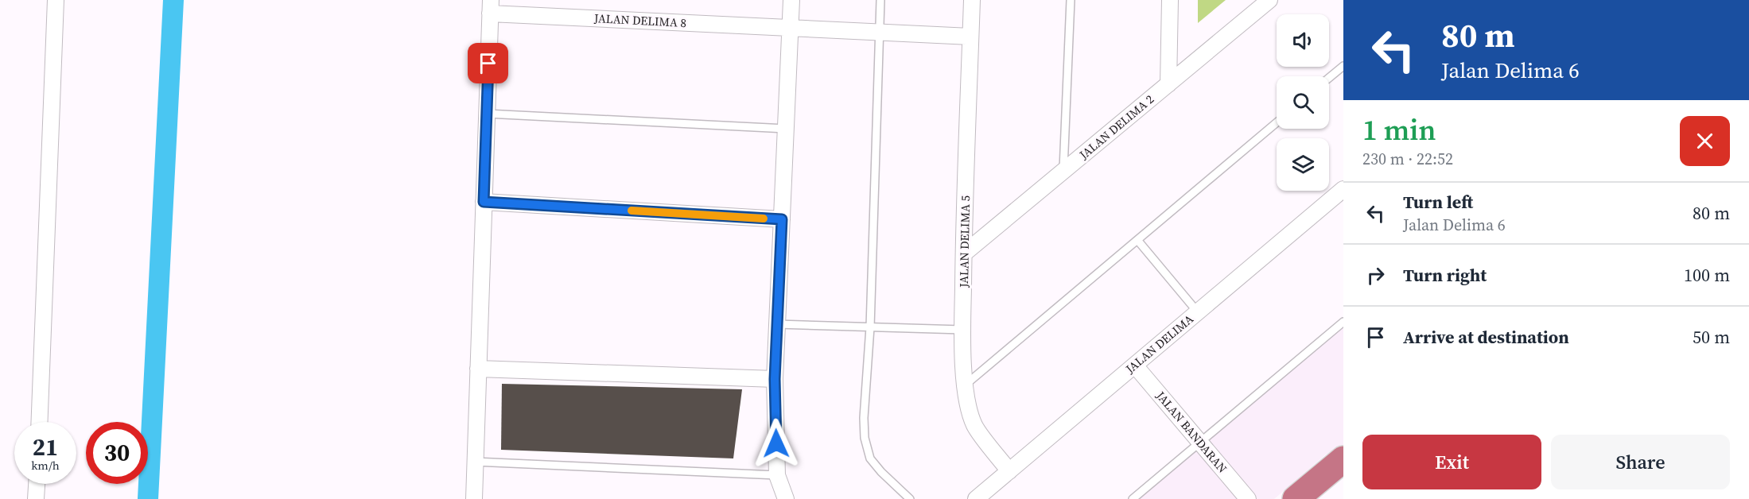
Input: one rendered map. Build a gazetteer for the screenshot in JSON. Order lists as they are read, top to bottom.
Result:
{
  "streets": {
    "street": [
      "JALAN DELIMA 8",
      "JALAN DELIMA 2",
      "JALAN DELIMA 5",
      "JALAN DELIMA",
      "JALAN BANDARAN"
    ]
  },
  "crossings": [
    ["JALAN DELIMA 8", "JALAN DELIMA 5"],
    ["JALAN DELIMA 2", "JALAN DELIMA 5"],
    ["JALAN DELIMA 5", "JALAN DELIMA"],
    ["JALAN DELIMA", "JALAN BANDARAN"]
  ],
  "page": {
    "turn": ["80 m", "Jalan Delima 6"],
    "heading": ["1 min", "230 m · 22:52"],
    "list": [
      {
        "name": "Turn left",
        "note": "Jalan Delima 6",
        "value": "80 m"
      },
      {
        "name": "Turn right",
        "value": "100 m"
      },
      {
        "name": "Arrive at destination",
        "value": "50 m"
      }
    ],
    "speed": "21 km/h",
    "limit": "30",
    "buttons": ["Exit", "Share"]
  }
}
